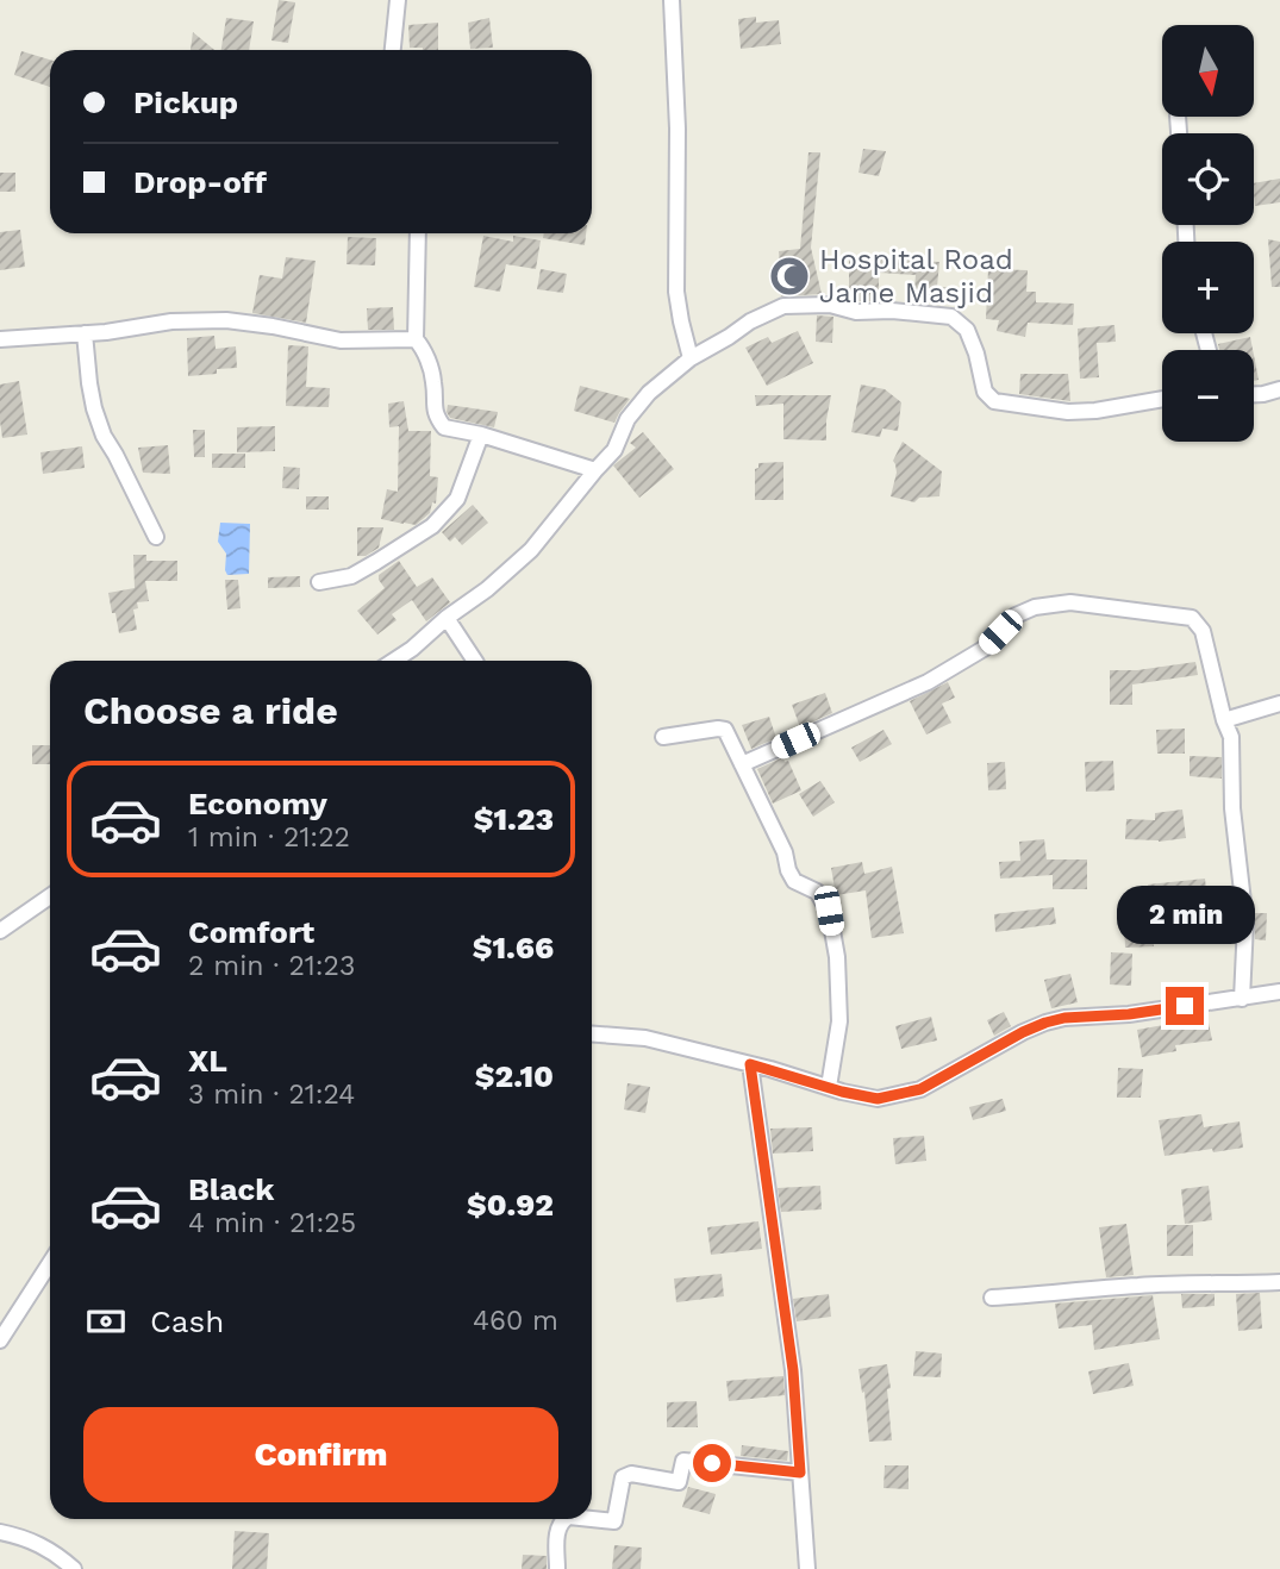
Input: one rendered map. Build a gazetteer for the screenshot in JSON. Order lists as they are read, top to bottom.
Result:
{
  "places": {
    "mosque": ["Hospital Road Jame Masjid"]
  },
  "north": "bottom",
  "page": {
    "map_buttons": ["+", "−"],
    "banner": ["Pickup", "Drop-off"],
    "heading": "Choose a ride",
    "list": [
      {
        "name": "Economy",
        "note": "1 min · 21:22",
        "value": "$1.23"
      },
      {
        "name": "Comfort",
        "note": "2 min · 21:23",
        "value": "$1.66"
      },
      {
        "name": "XL",
        "note": "3 min · 21:24",
        "value": "$2.10"
      },
      {
        "name": "Black",
        "note": "4 min · 21:25",
        "value": "$0.92"
      }
    ],
    "bubble": "2 min",
    "pay": ["Cash", "460 m"],
    "buttons": "Confirm"
  }
}
